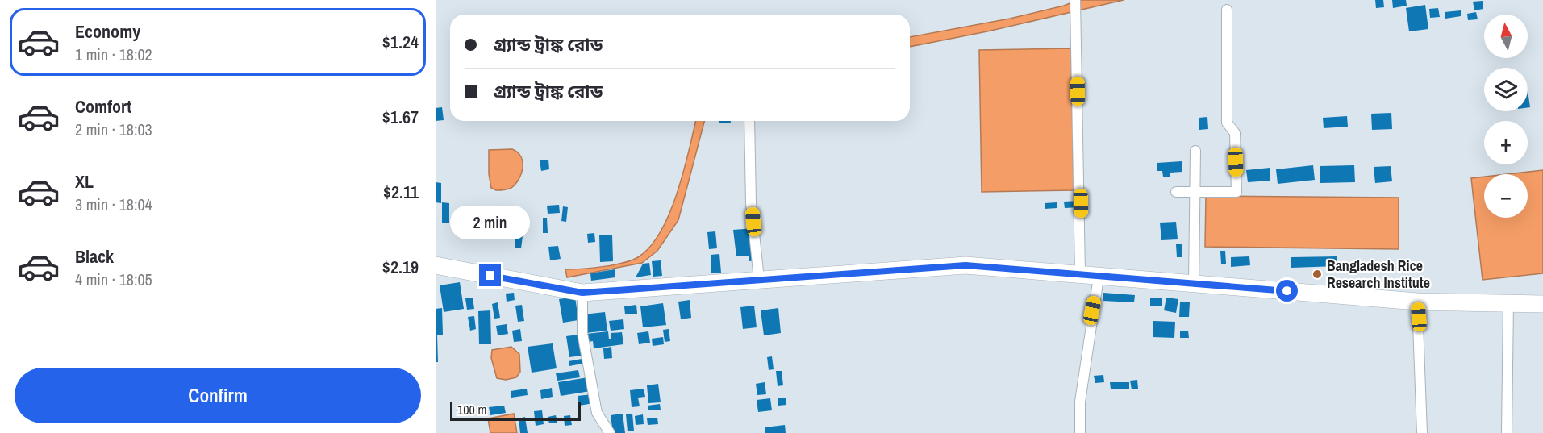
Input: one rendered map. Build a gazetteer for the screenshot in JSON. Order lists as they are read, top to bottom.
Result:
{
  "places": ["Bangladesh Rice Research Institute"],
  "scale_bar": "100 m",
  "north": "top",
  "page": {
    "list": [
      {
        "name": "Economy",
        "note": "1 min · 18:02",
        "value": "$1.24"
      },
      {
        "name": "Comfort",
        "note": "2 min · 18:03",
        "value": "$1.67"
      },
      {
        "name": "XL",
        "note": "3 min · 18:04",
        "value": "$2.11"
      },
      {
        "name": "Black",
        "note": "4 min · 18:05",
        "value": "$2.19"
      }
    ],
    "map_buttons": ["+", "−"],
    "banner": ["গ্র্যান্ড ট্রাঙ্ক রোড", "গ্র্যান্ড ট্রাঙ্ক রোড"],
    "bubble": "2 min",
    "buttons": "Confirm",
    "scale": "100 m"
  }
}
